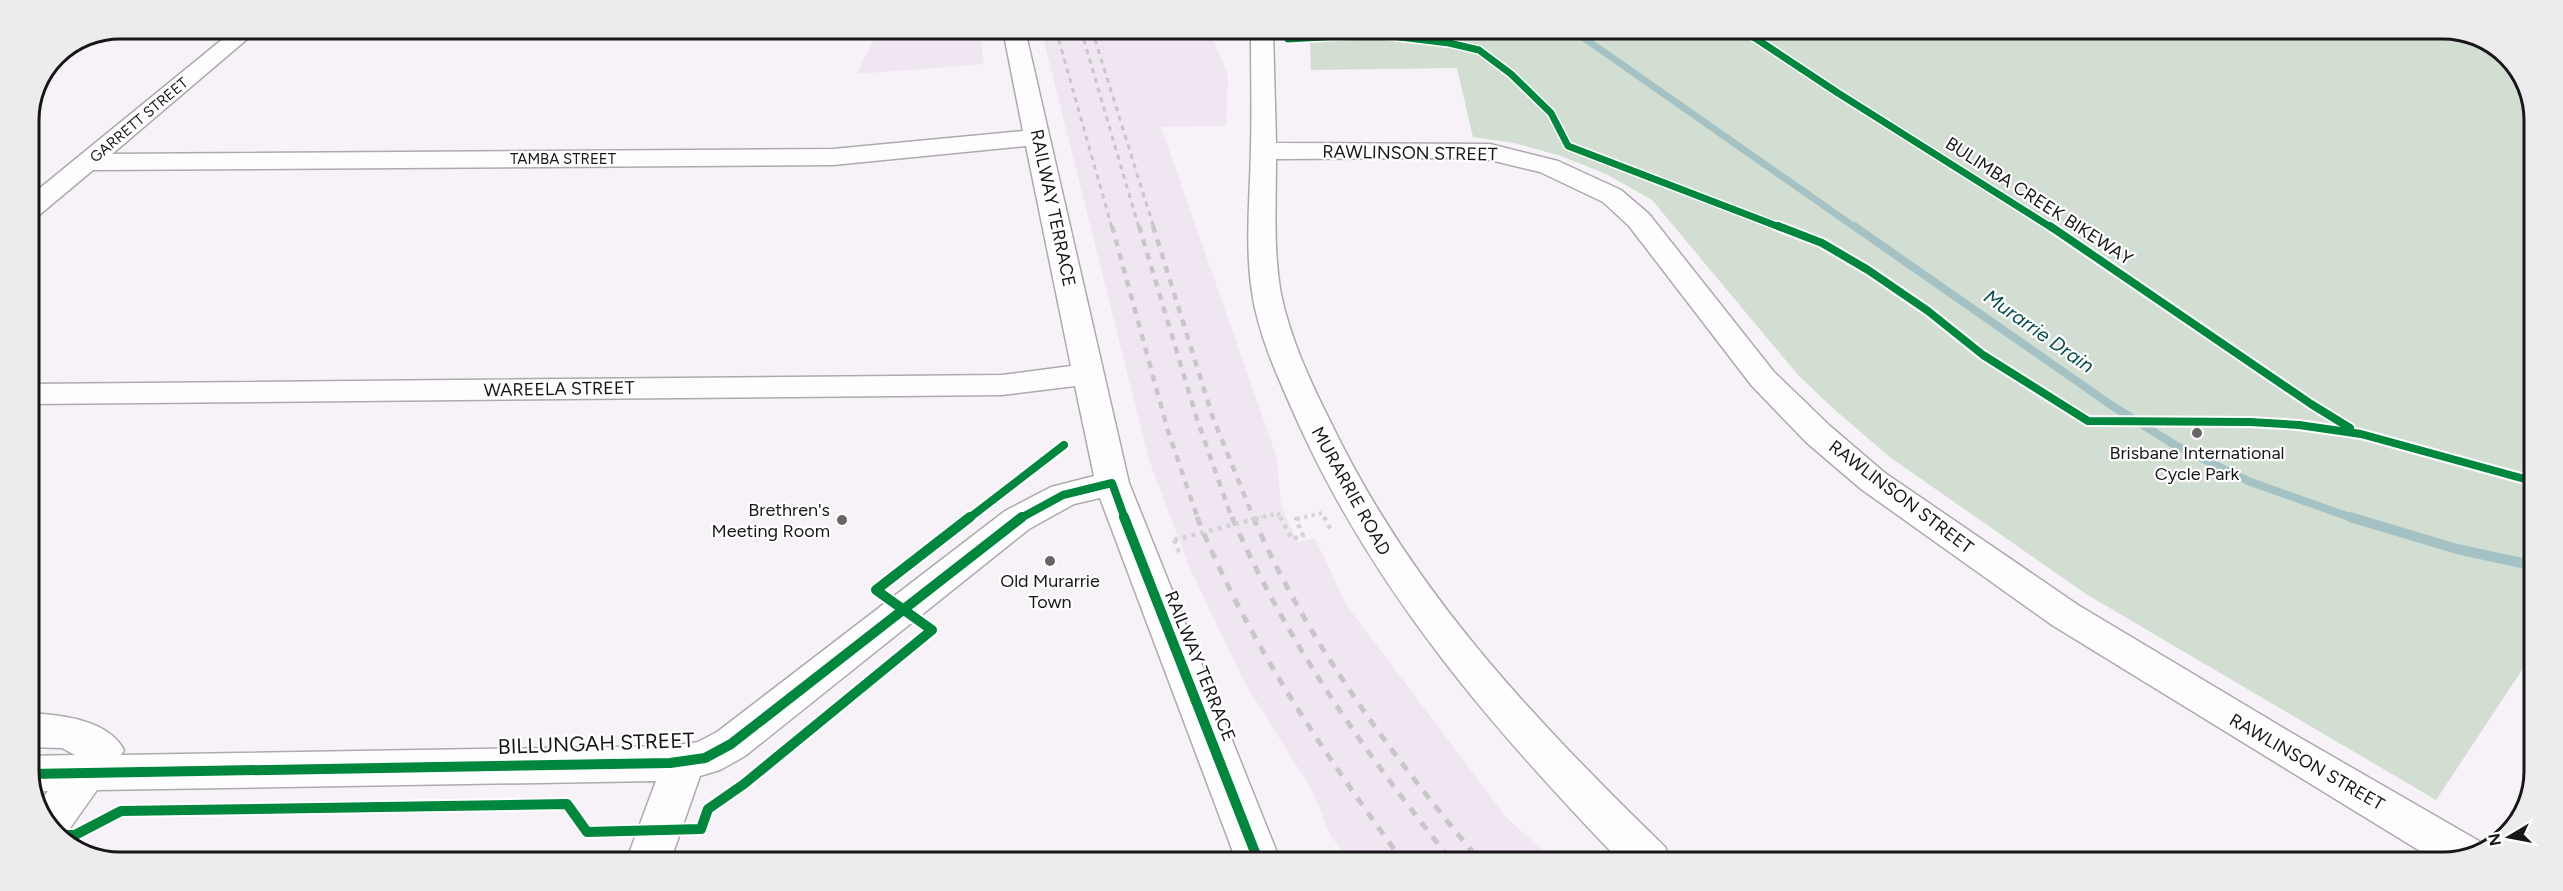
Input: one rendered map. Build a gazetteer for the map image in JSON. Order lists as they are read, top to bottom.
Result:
{
  "streets": {
    "street": [
      "GARRETT STREET",
      "RAWLINSON STREET",
      "TAMBA STREET",
      "RAILWAY TERRACE",
      "WAREELA STREET",
      "MURARRIE ROAD",
      "BILLUNGAH STREET"
    ],
    "cycle path": ["BULIMBA CREEK BIKEWAY"]
  },
  "crossings": [
    ["GARRETT STREET", "TAMBA STREET"],
    ["RAWLINSON STREET", "MURARRIE ROAD"],
    ["TAMBA STREET", "RAILWAY TERRACE"],
    ["RAILWAY TERRACE", "WAREELA STREET"],
    ["RAILWAY TERRACE", "BILLUNGAH STREET"]
  ],
  "water": ["Murarrie Drain"],
  "places": ["Brisbane International Cycle Park", "Brethren's Meeting Room", "Old Murarrie Town"],
  "north": "left"
}
